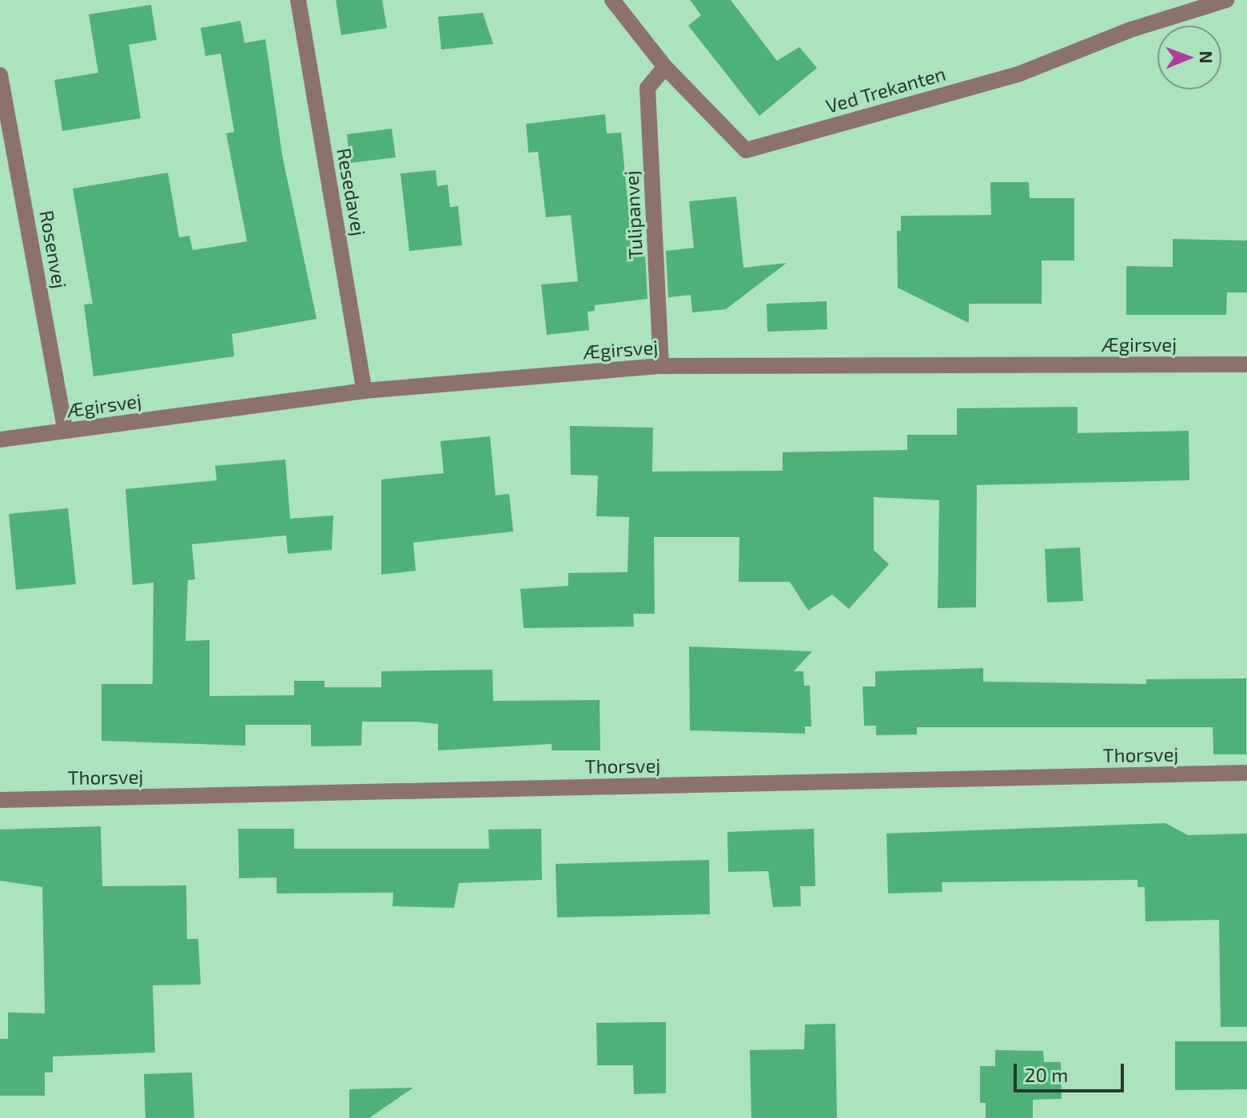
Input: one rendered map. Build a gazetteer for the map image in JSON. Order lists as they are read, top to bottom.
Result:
{
  "streets": {
    "street": [
      "Ved Trekanten",
      "Resedavej",
      "Tulipanvej",
      "Rosenvej",
      "Ægirsvej",
      "Thorsvej"
    ]
  },
  "crossings": [
    ["Ved Trekanten", "Tulipanvej"],
    ["Resedavej", "Ægirsvej"],
    ["Tulipanvej", "Ægirsvej"],
    ["Rosenvej", "Ægirsvej"]
  ],
  "scale_bar": "20 m",
  "north": "right"
}
